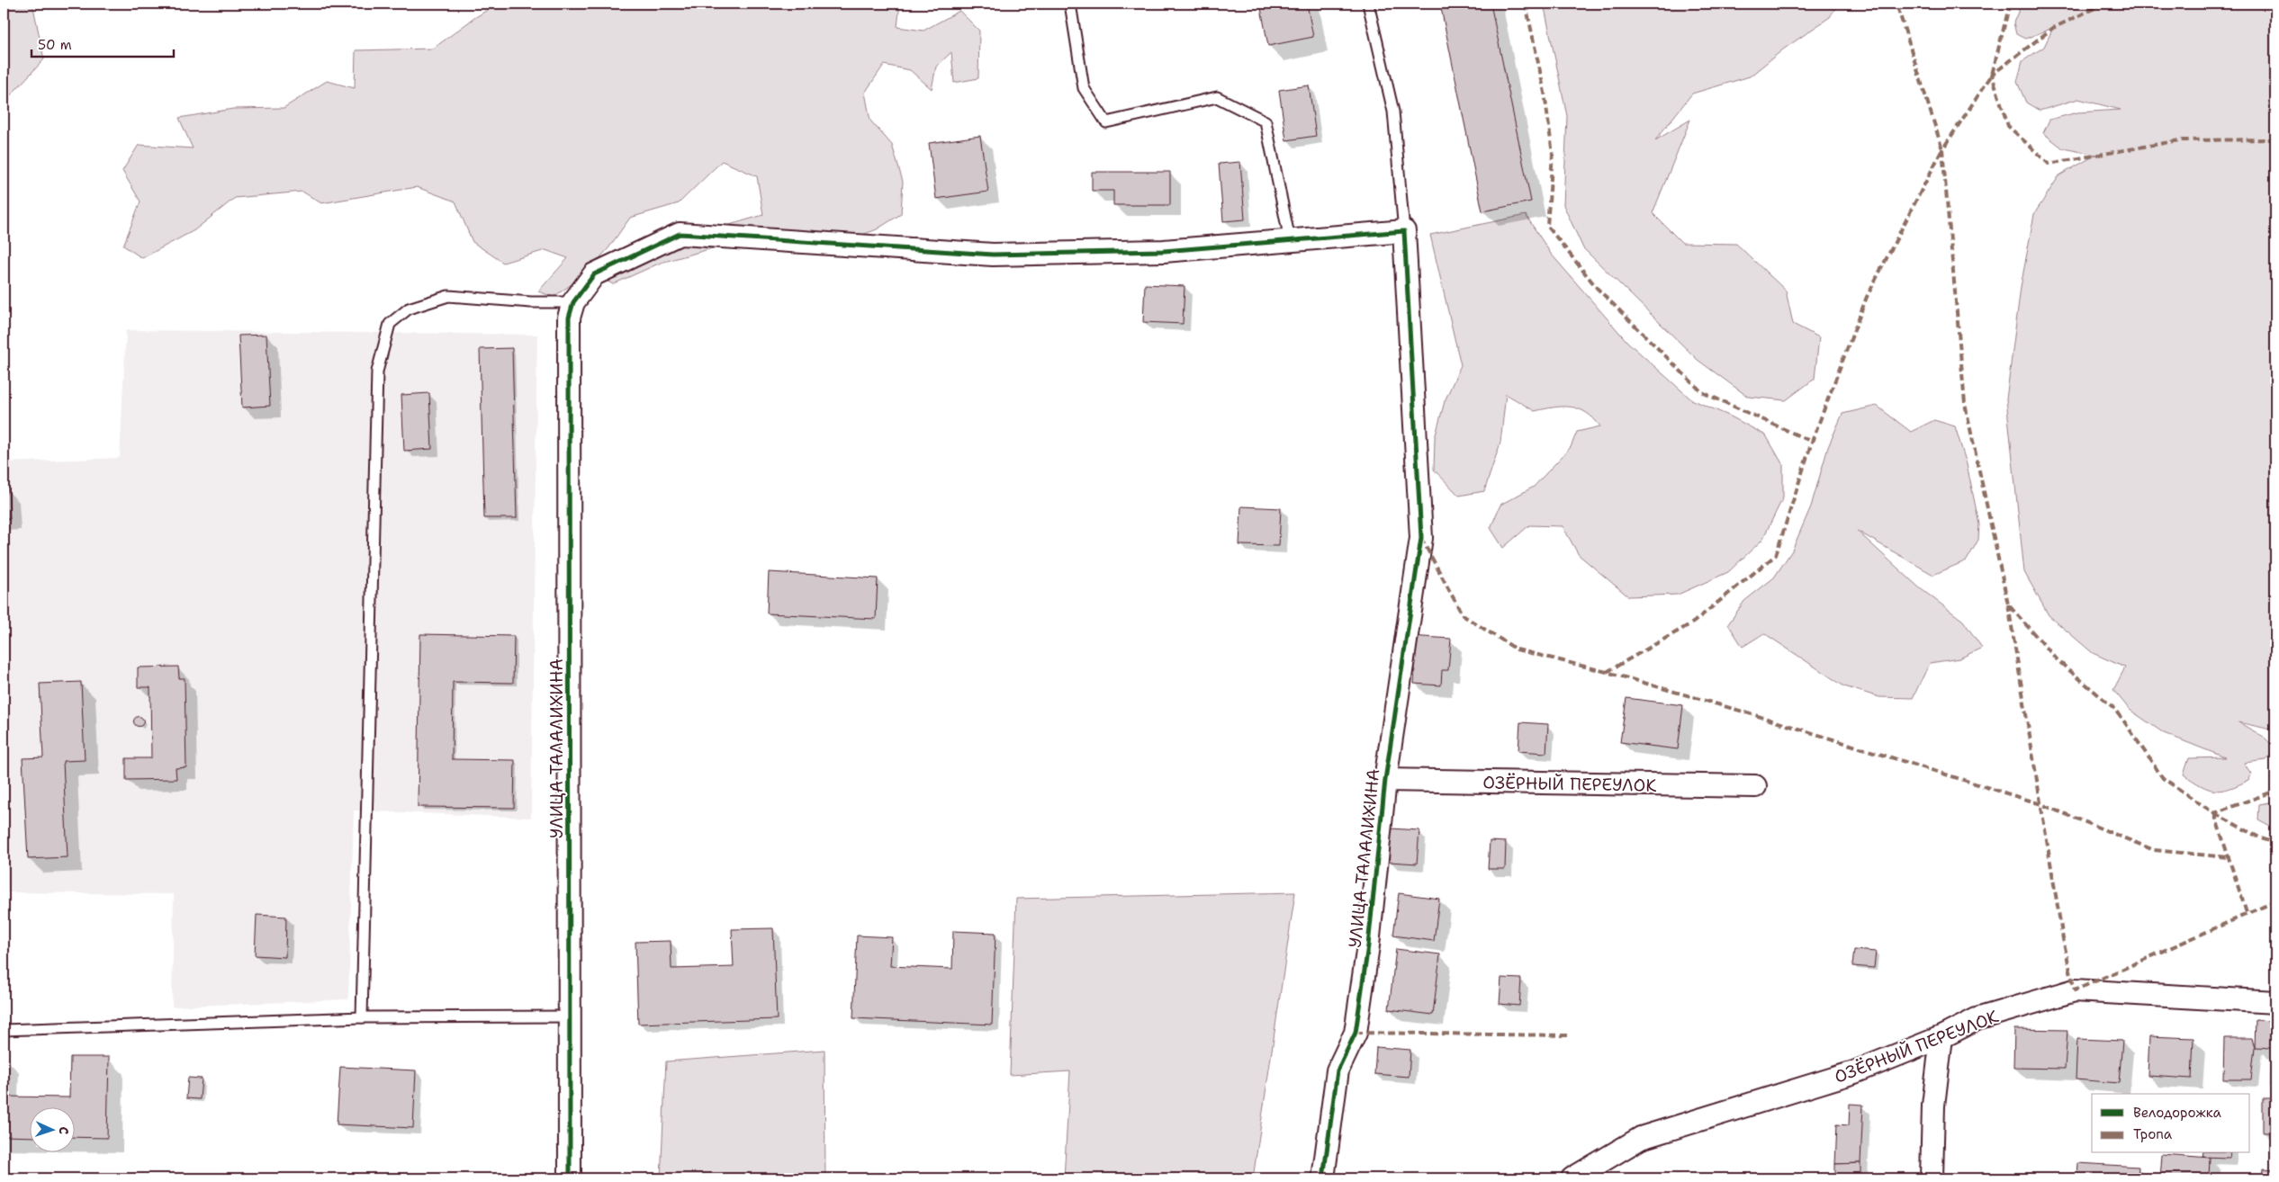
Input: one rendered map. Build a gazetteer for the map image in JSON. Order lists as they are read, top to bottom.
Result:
{
  "streets": {
    "street": ["УЛИЦА ТАЛАЛИХИНА", "ОЗЁРНЫЙ ПЕРЕУЛОК"]
  },
  "crossings": [
    ["УЛИЦА ТАЛАЛИХИНА", "ОЗЁРНЫЙ ПЕРЕУЛОК"]
  ],
  "legend": ["Велодорожка", "Тропа"],
  "scale_bar": "50 m",
  "north": "right"
}
